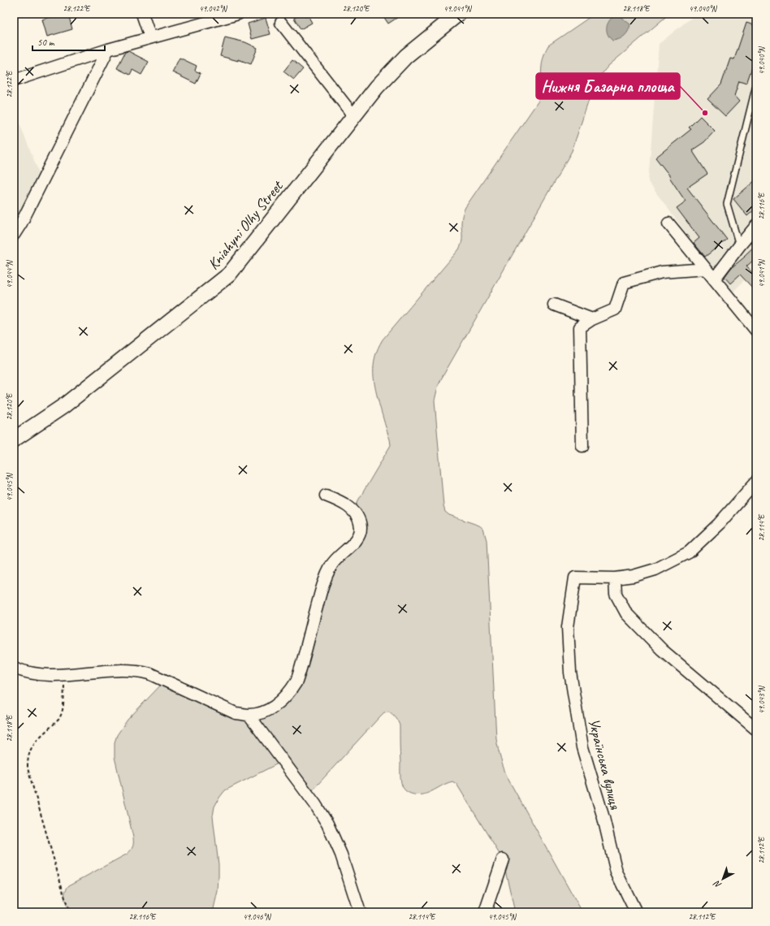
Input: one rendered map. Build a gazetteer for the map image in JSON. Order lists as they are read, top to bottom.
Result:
{
  "streets": {
    "street": ["Kniahyni Olhy Street", "Українська вулиця"]
  },
  "places": ["Нижня Базарна площа"],
  "scale_bar": "50 m",
  "north": "bottom left",
  "coordinates": [
    "28.122°E",
    "49.042°N",
    "28.120°E",
    "49.041°N",
    "28.118°E",
    "49.040°N",
    "28.116°E",
    "49.044°N",
    "49.045°N",
    "28.114°E",
    "49.043°N",
    "28.112°E",
    "49.046°N"
  ]
}
